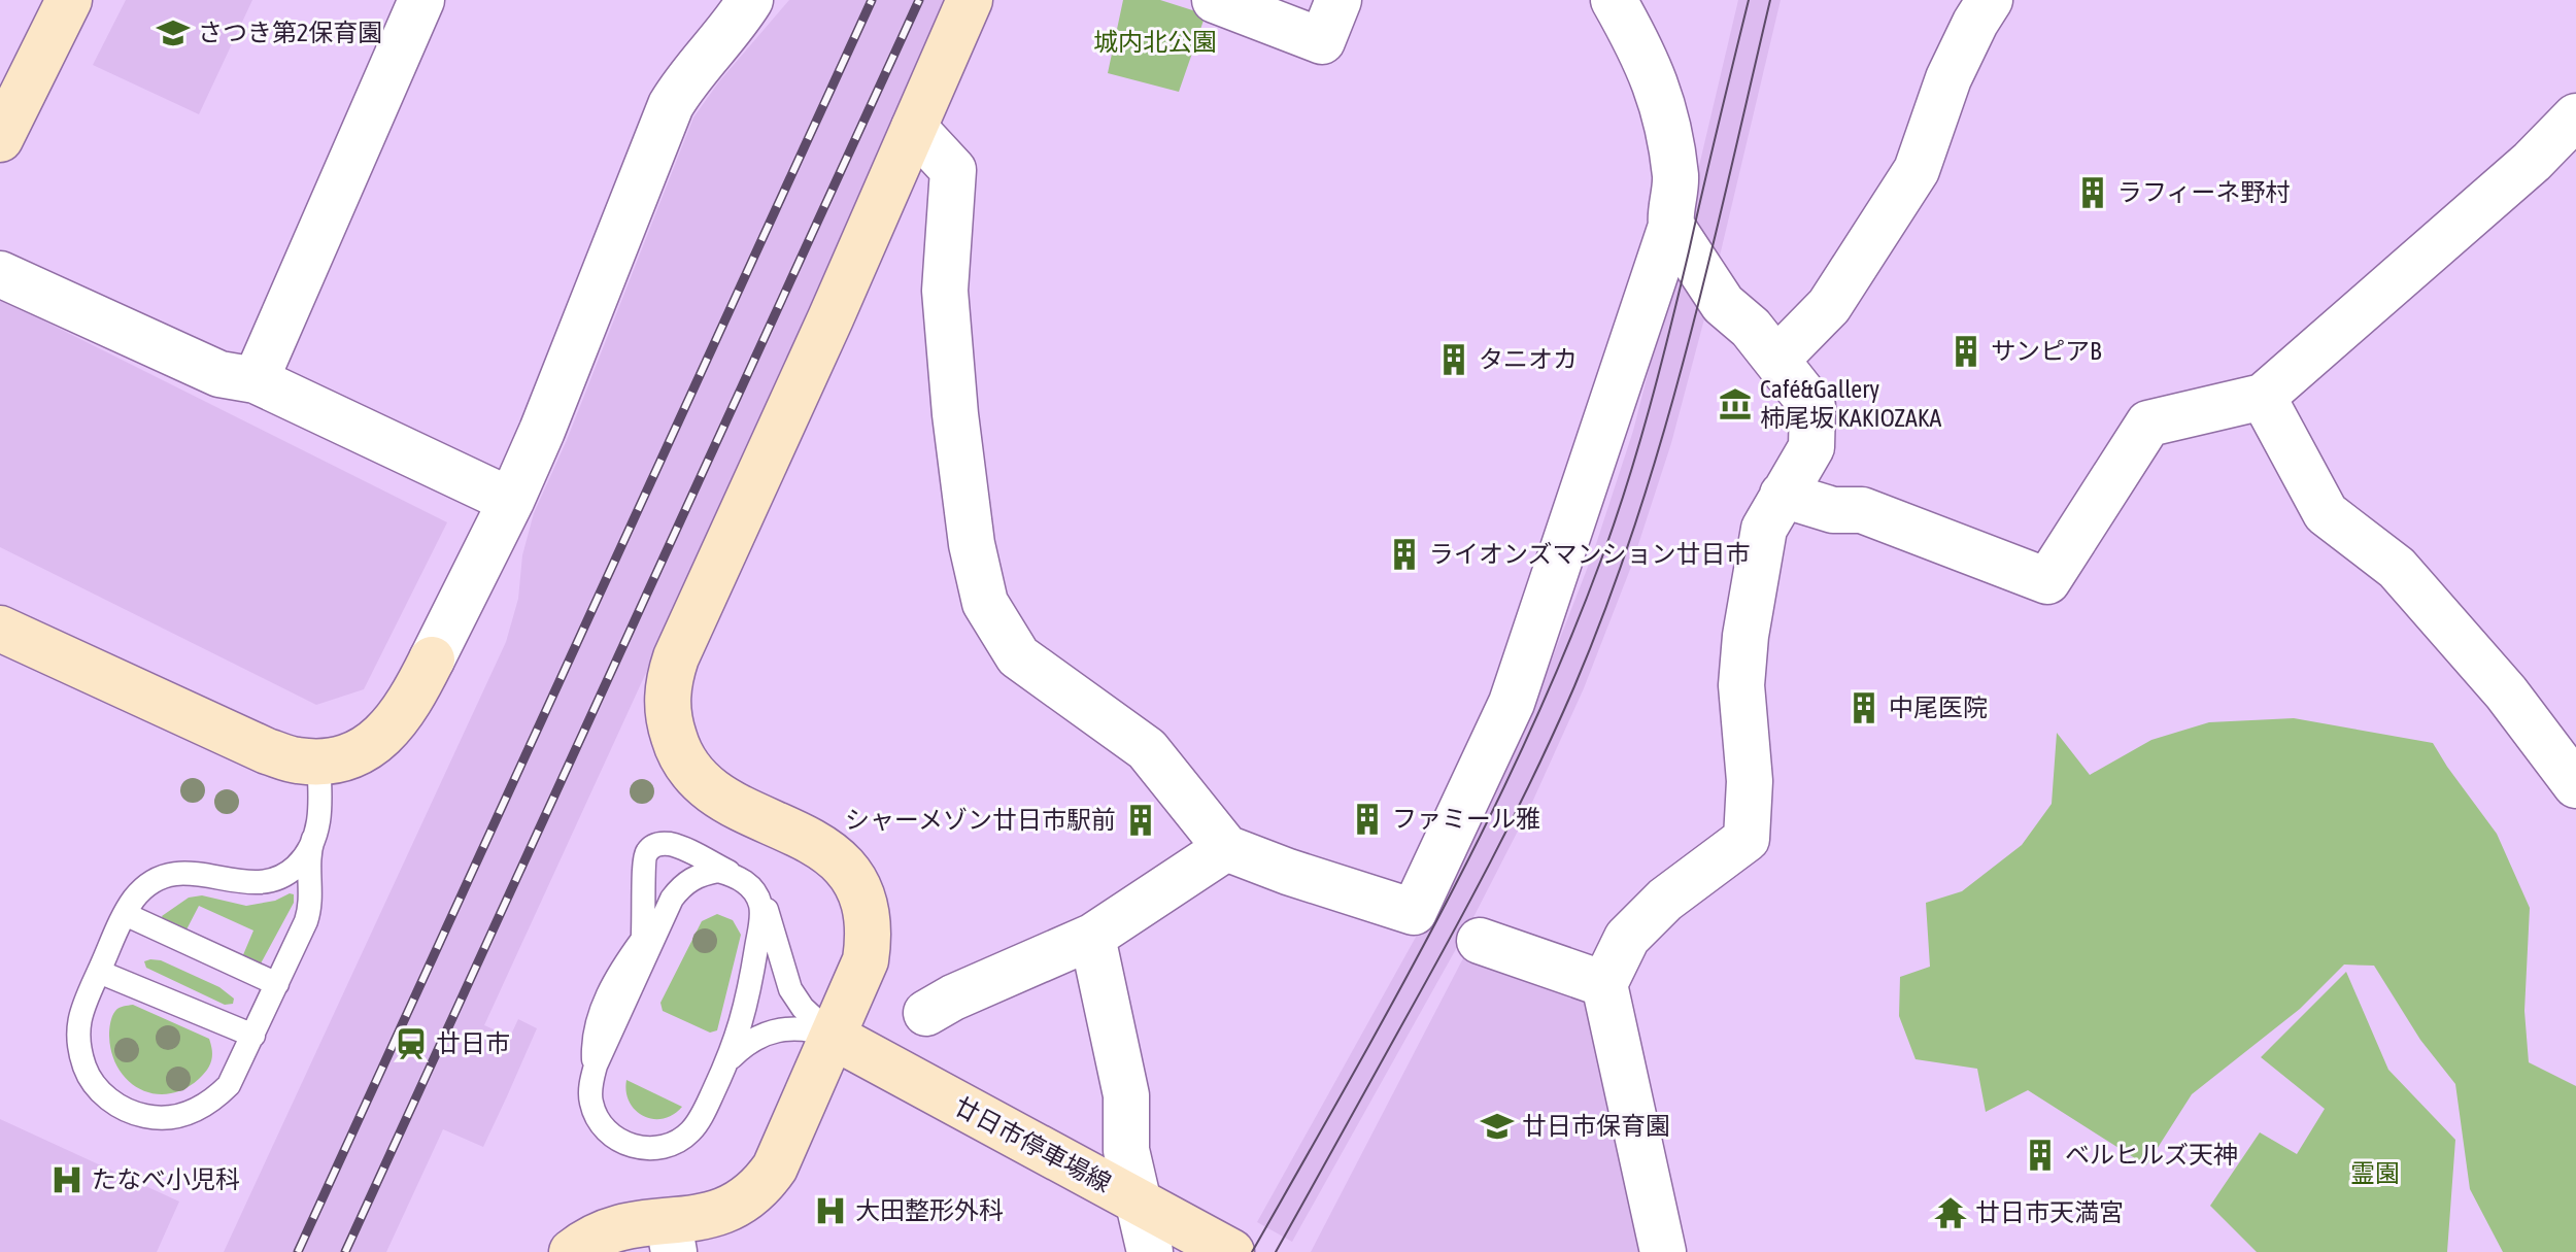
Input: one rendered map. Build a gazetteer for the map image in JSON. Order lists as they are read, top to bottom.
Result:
{
  "streets": {
    "street": ["廿日市停車場線"]
  },
  "parks": ["城内北公園", "霊園"],
  "places": {
    "school or university": ["さつき第2保育園", "廿日市保育園"],
    "building": [
      "ラフィーネ野村",
      "サンピアB",
      "タニオカ",
      "ライオンズマンション廿日市",
      "中尾医院",
      "ファミール雅",
      "シャーメゾン廿日市駅前",
      "ベルヒルズ天神"
    ],
    "museum": ["Café&Gallery 柿尾坂 KAKIOZAKA"],
    "station": ["廿日市"],
    "hospital": ["たなべ小児科", "大田整形外科"],
    "temple": ["廿日市天満宮"]
  }
}
